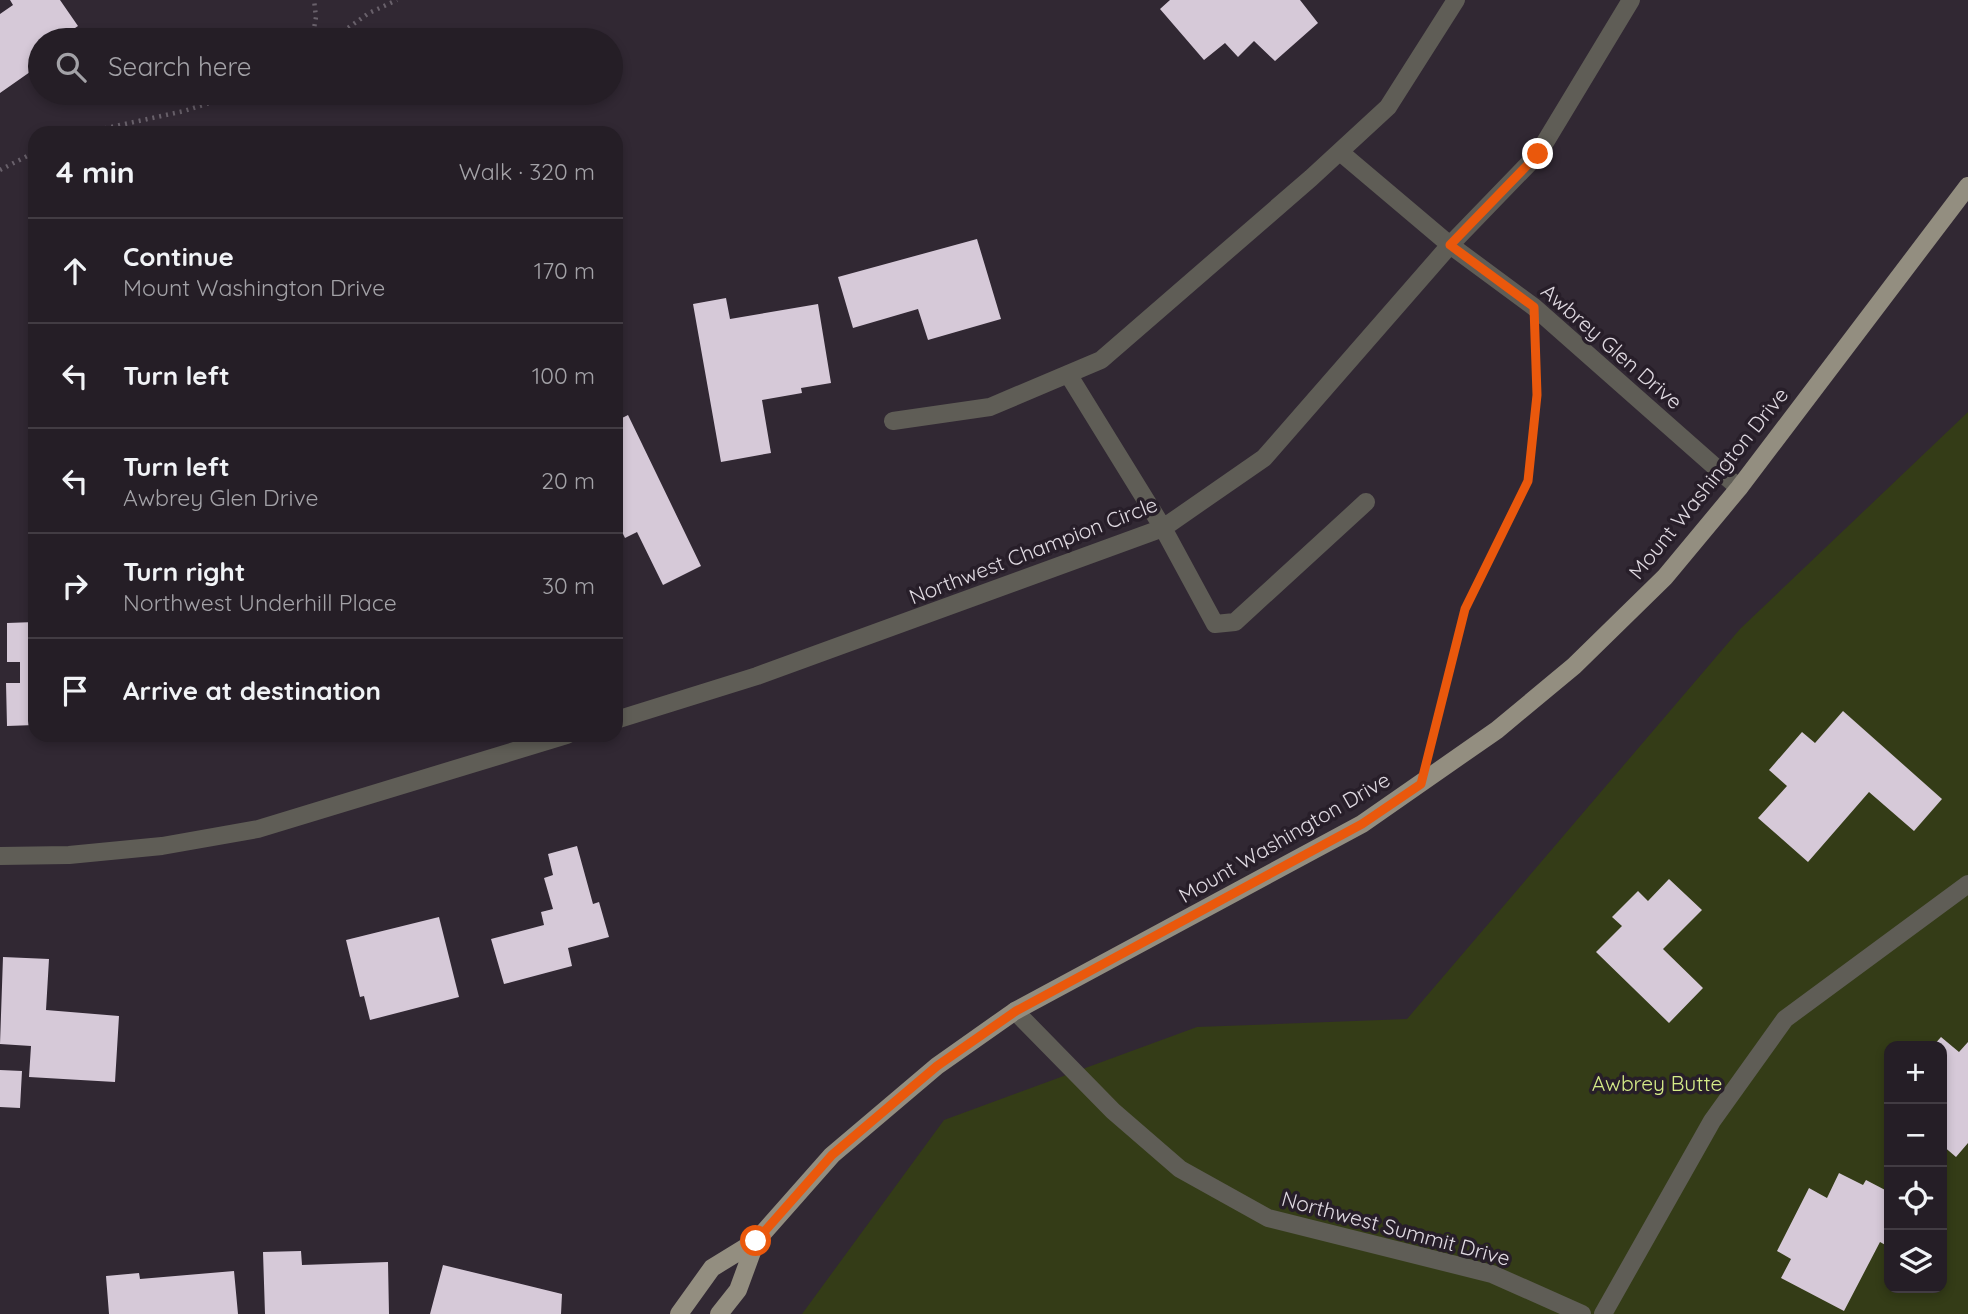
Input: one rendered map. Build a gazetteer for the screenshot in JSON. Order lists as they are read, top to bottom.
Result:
{
  "streets": {
    "main road": ["Mount Washington Drive"],
    "street": ["Awbrey Glen Drive", "Northwest Champion Circle", "Northwest Summit Drive"]
  },
  "crossings": [
    ["Awbrey Glen Drive", "Mount Washington Drive"],
    ["Awbrey Glen Drive", "Northwest Champion Circle"],
    ["Mount Washington Drive", "Northwest Summit Drive"]
  ],
  "parks": ["Awbrey Butte"],
  "page": {
    "search": "Search here",
    "heading": ["4 min", "Walk · 320 m"],
    "list": [
      ["Continue", "Mount Washington Drive", "170 m"],
      ["Turn left", "100 m"],
      ["Turn left", "Awbrey Glen Drive", "20 m"],
      ["Turn right", "Northwest Underhill Place", "30 m"],
      "Arrive at destination"
    ],
    "map_buttons": ["+", "−"]
  }
}
